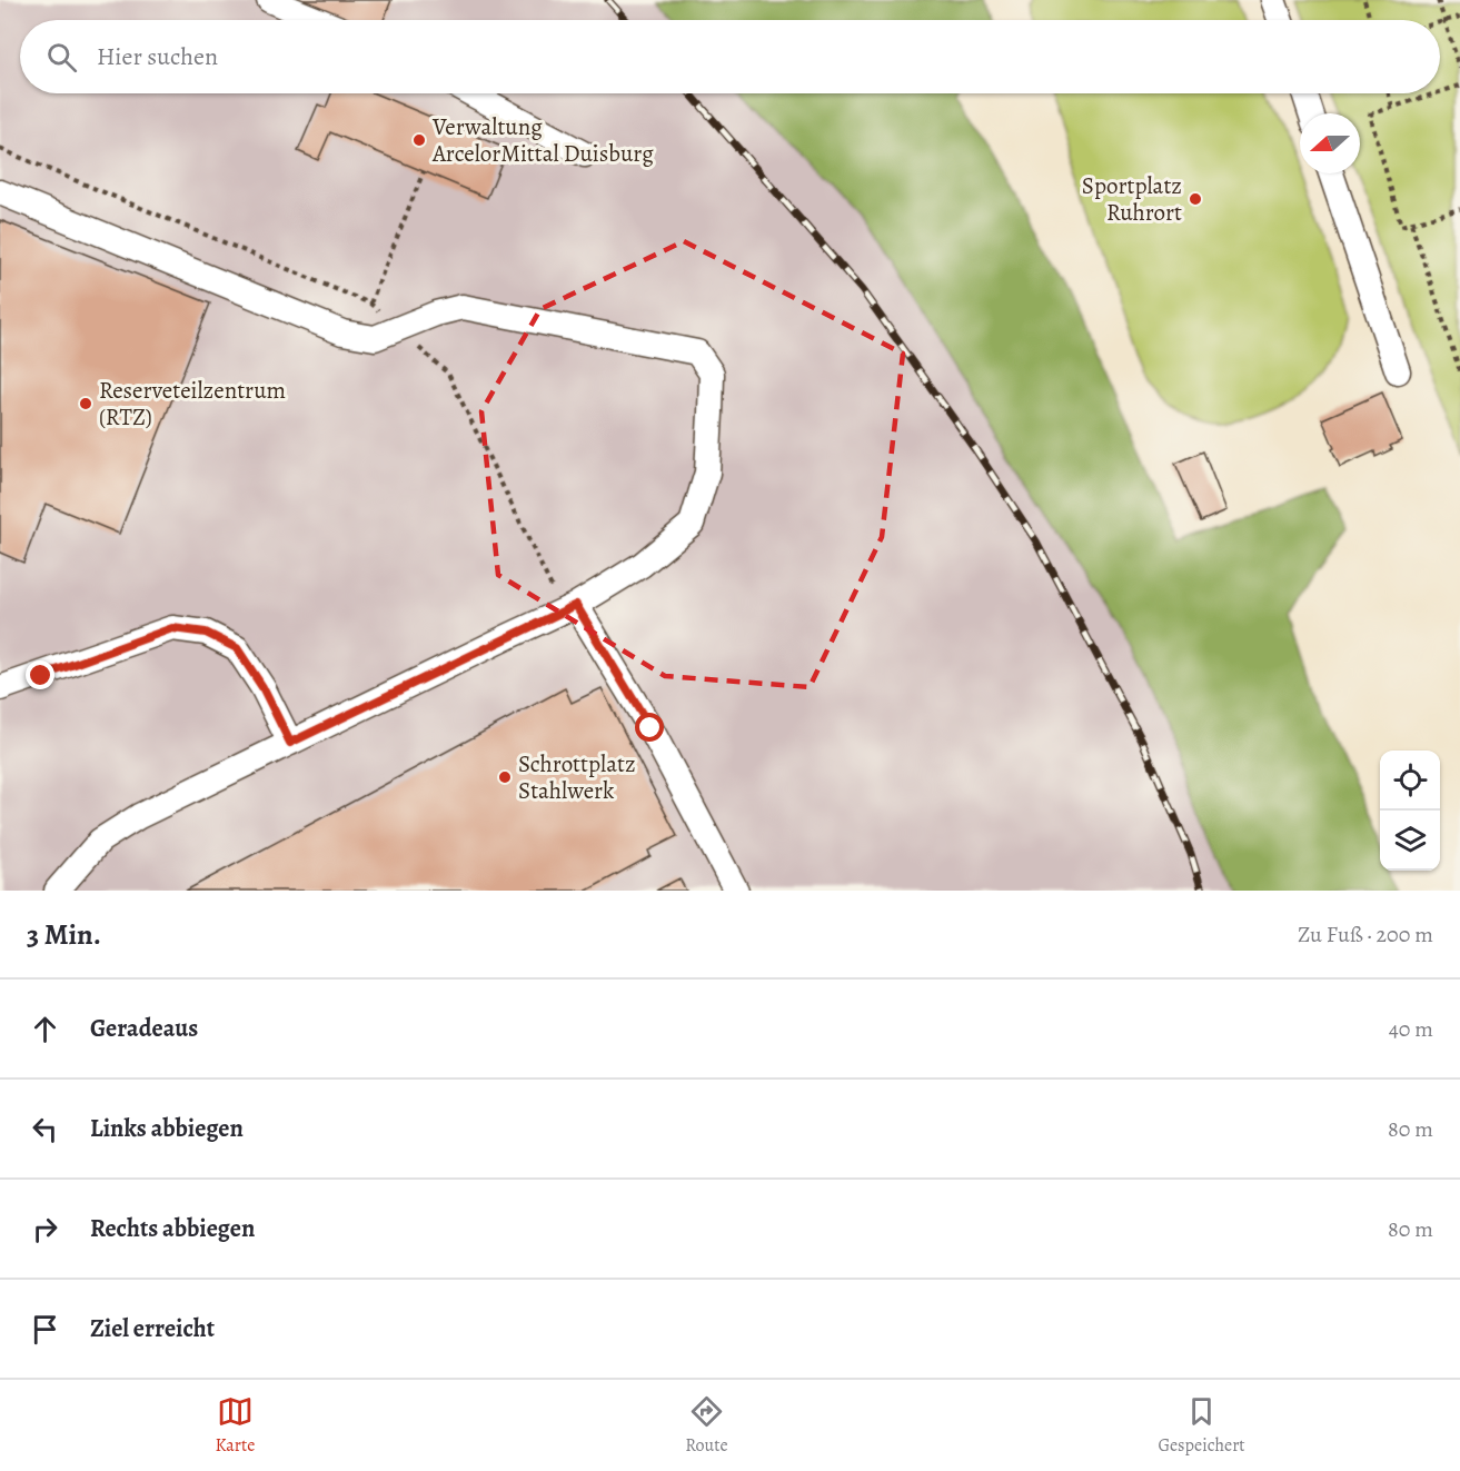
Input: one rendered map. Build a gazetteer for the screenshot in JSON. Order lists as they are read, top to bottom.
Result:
{
  "places": [
    "Verwaltung ArcelorMittal Duisburg",
    "Sportplatz Ruhrort",
    "Reserveteilzentrum (RTZ)",
    "Schrottplatz Stahlwerk"
  ],
  "north": "left",
  "page": {
    "search": "Hier suchen",
    "heading": ["3 Min.", "Zu Fuß · 200 m"],
    "list": [
      ["Geradeaus", "40 m"],
      ["Links abbiegen", "80 m"],
      ["Rechts abbiegen", "80 m"],
      "Ziel erreicht"
    ],
    "nav": ["Karte", "Route", "Gespeichert"]
  }
}
